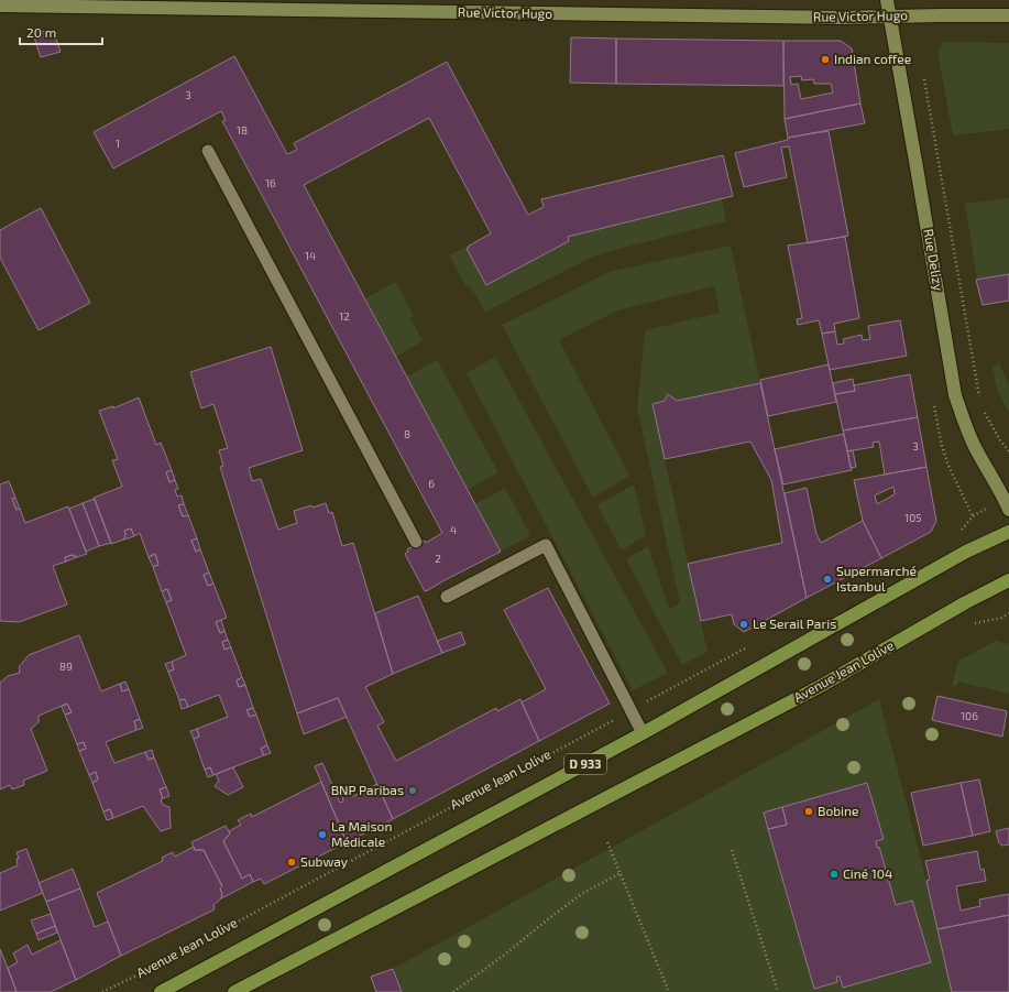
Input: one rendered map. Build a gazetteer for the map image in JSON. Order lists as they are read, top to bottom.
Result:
{
  "streets": {
    "main road": ["Avenue Jean Lolive", "D 933"],
    "street": ["Rue Victor Hugo", "Rue Delizy"]
  },
  "crossings": [
    ["Rue Victor Hugo", "Rue Delizy"]
  ],
  "places": [
    "Indian coffee",
    "Supermarché Istanbul",
    "Le Serail Paris",
    "BNP Paribas",
    "Bobine",
    "La Maison Médicale",
    "Subway",
    "Ciné 104"
  ],
  "house_numbers": [
    "3",
    "18",
    "1",
    "16",
    "14",
    "12",
    "8",
    "3",
    "6",
    "105",
    "4",
    "2",
    "89",
    "106"
  ],
  "scale_bar": "20 m"
}
